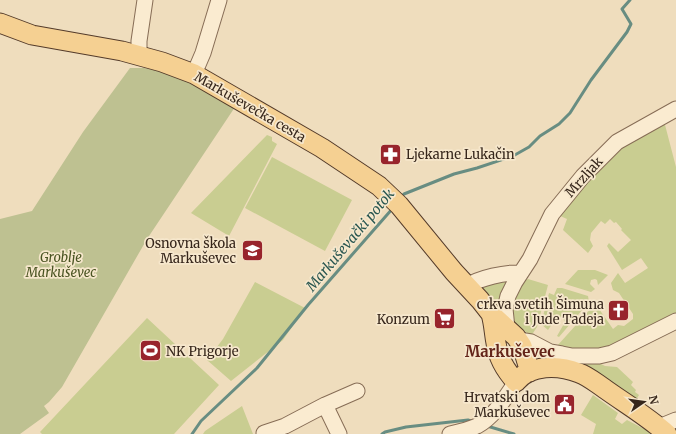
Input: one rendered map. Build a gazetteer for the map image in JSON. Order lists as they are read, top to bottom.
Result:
{
  "streets": {
    "main road": ["Markuševečka cesta"],
    "street": ["Mrzljak"]
  },
  "crossings": [
    ["Markuševečka cesta", "Mrzljak"]
  ],
  "districts": ["Markuševec"],
  "water": ["Markuševački potok"],
  "parks": ["Groblje Markuševec"],
  "places": {
    "pharmacy": ["Ljekarne Lukačin"],
    "school or university": ["Osnovna škola Markuševec"],
    "church": ["crkva svetih Šimuna i Jude Tadeja"],
    "supermarket": ["Konzum"],
    "sports": ["NK Prigorje"],
    "public building": ["Hrvatski dom Markuševec"]
  },
  "north": "right"
}
